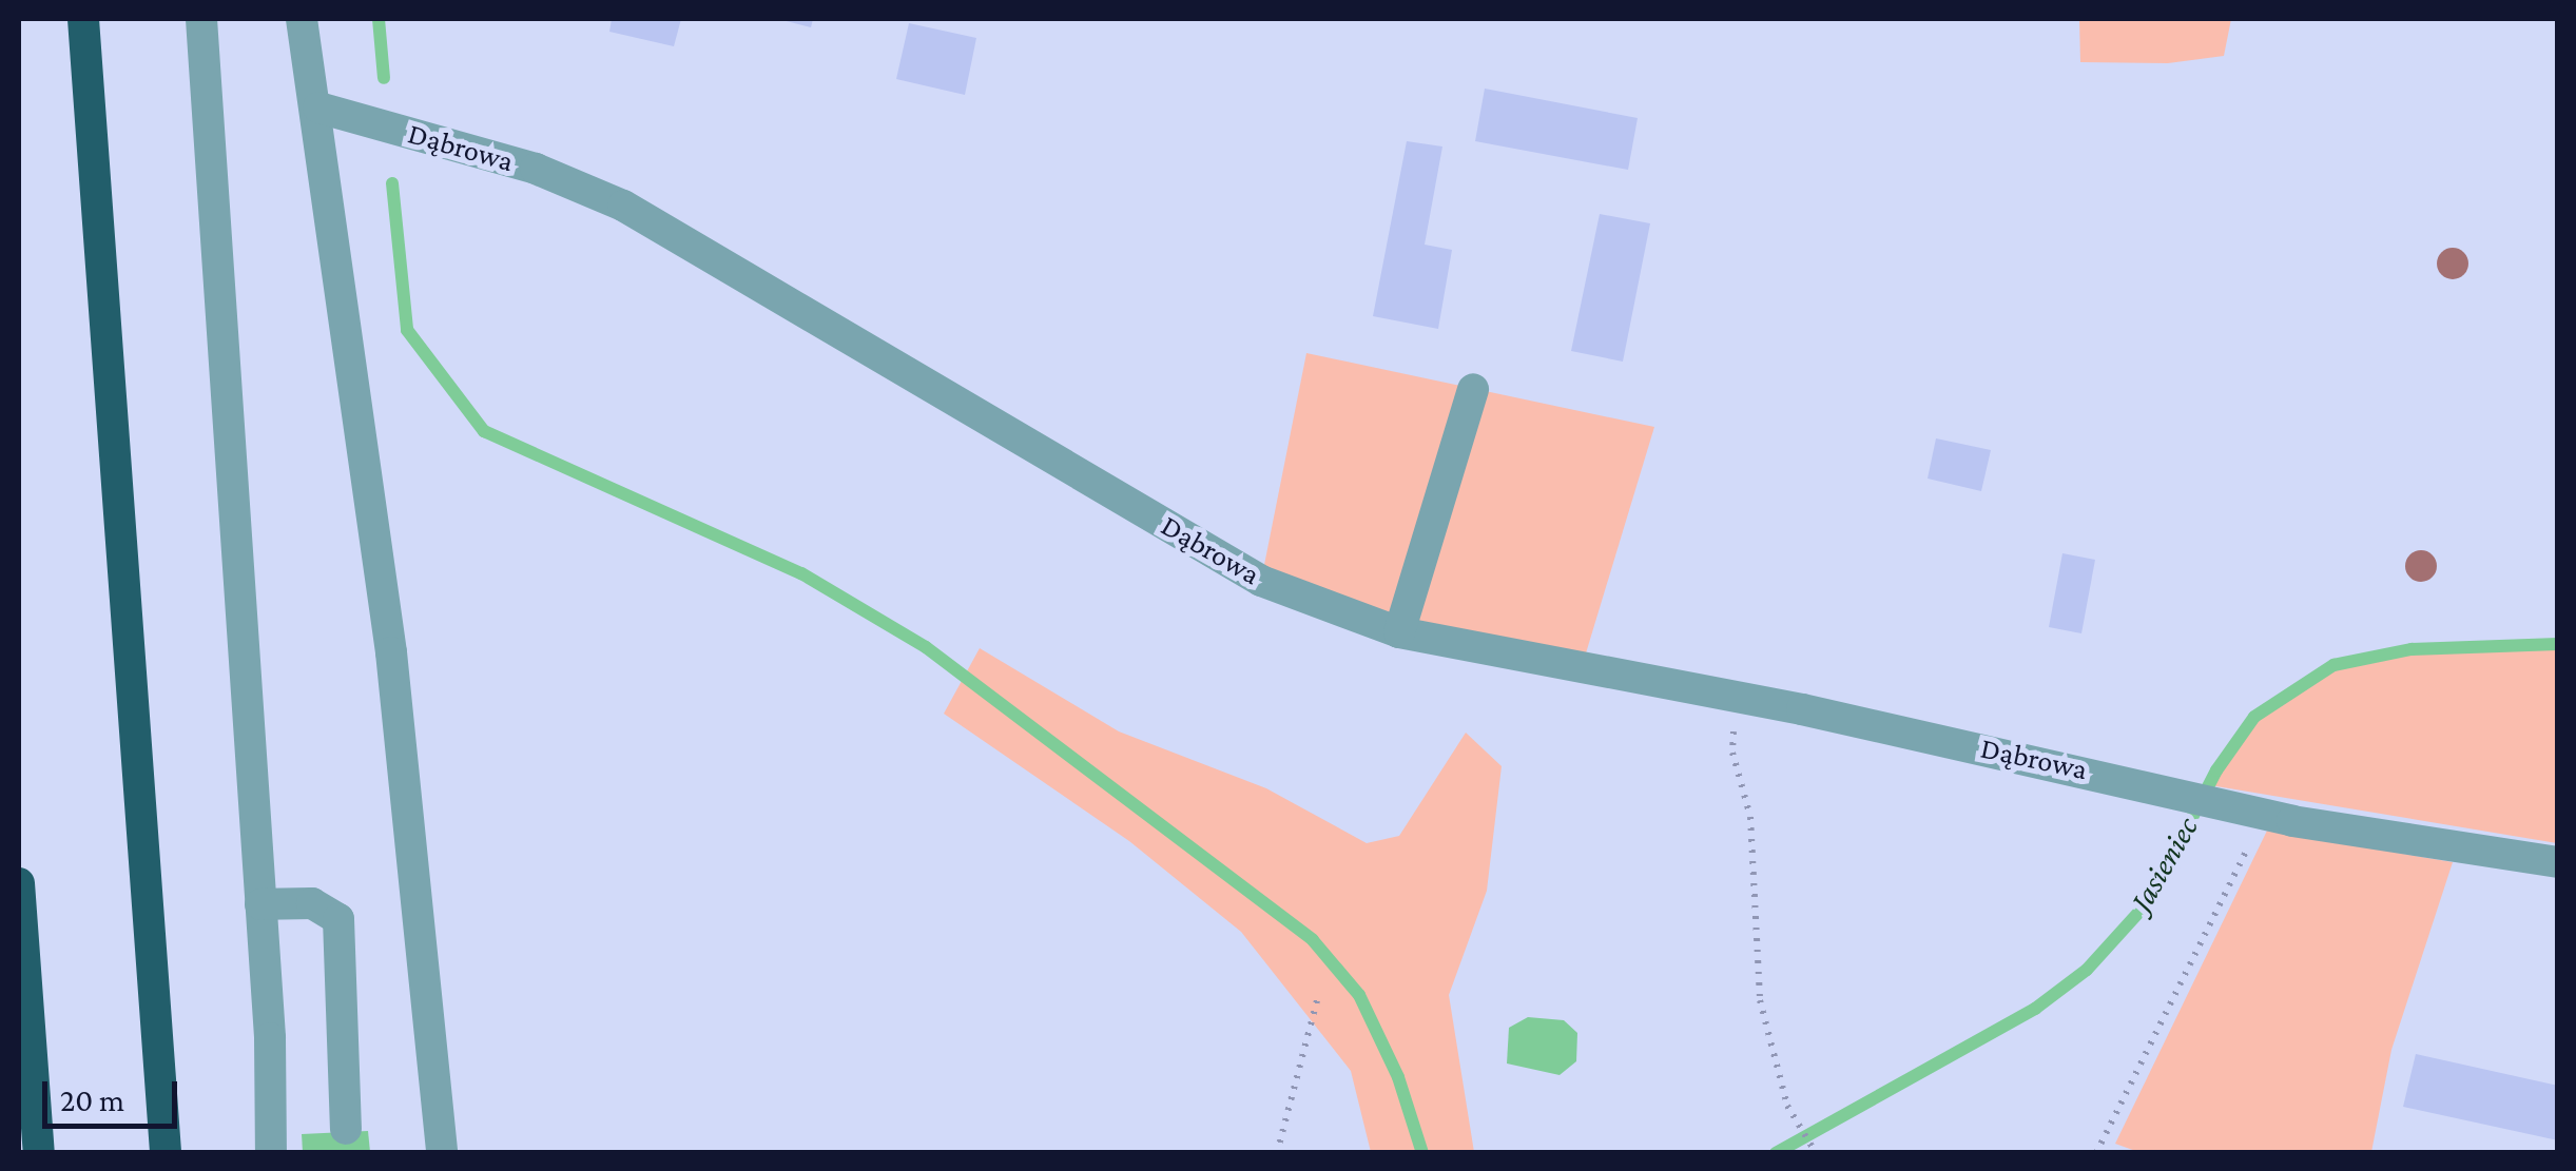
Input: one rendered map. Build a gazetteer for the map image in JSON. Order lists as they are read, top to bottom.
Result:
{
  "streets": {
    "street": ["Dąbrowa"]
  },
  "water": ["Jasieniec"],
  "scale_bar": "20 m"
}
